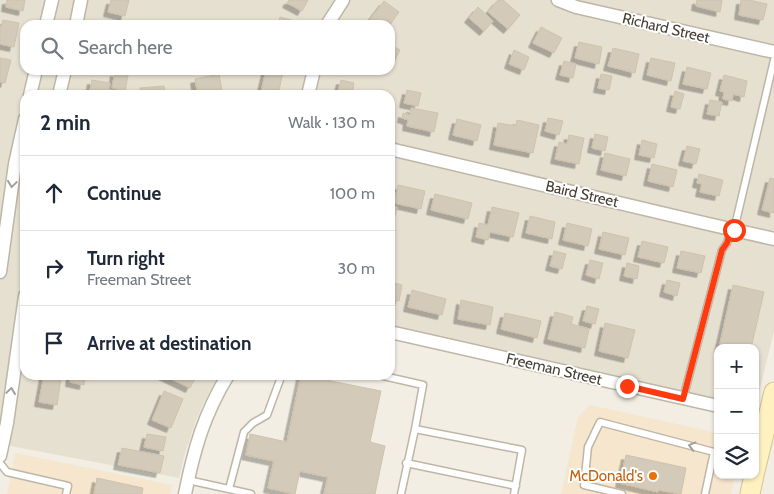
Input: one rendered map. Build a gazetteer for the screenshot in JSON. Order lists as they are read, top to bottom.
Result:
{
  "streets": {
    "street": ["Richard Street", "Baird Street", "Freeman Street"]
  },
  "places": ["McDonald's"],
  "page": {
    "search": "Search here",
    "heading": ["2 min", "Walk · 130 m"],
    "list": [
      ["Continue", "100 m"],
      ["Turn right", "Freeman Street", "30 m"],
      "Arrive at destination"
    ],
    "map_buttons": ["+", "−"]
  }
}
